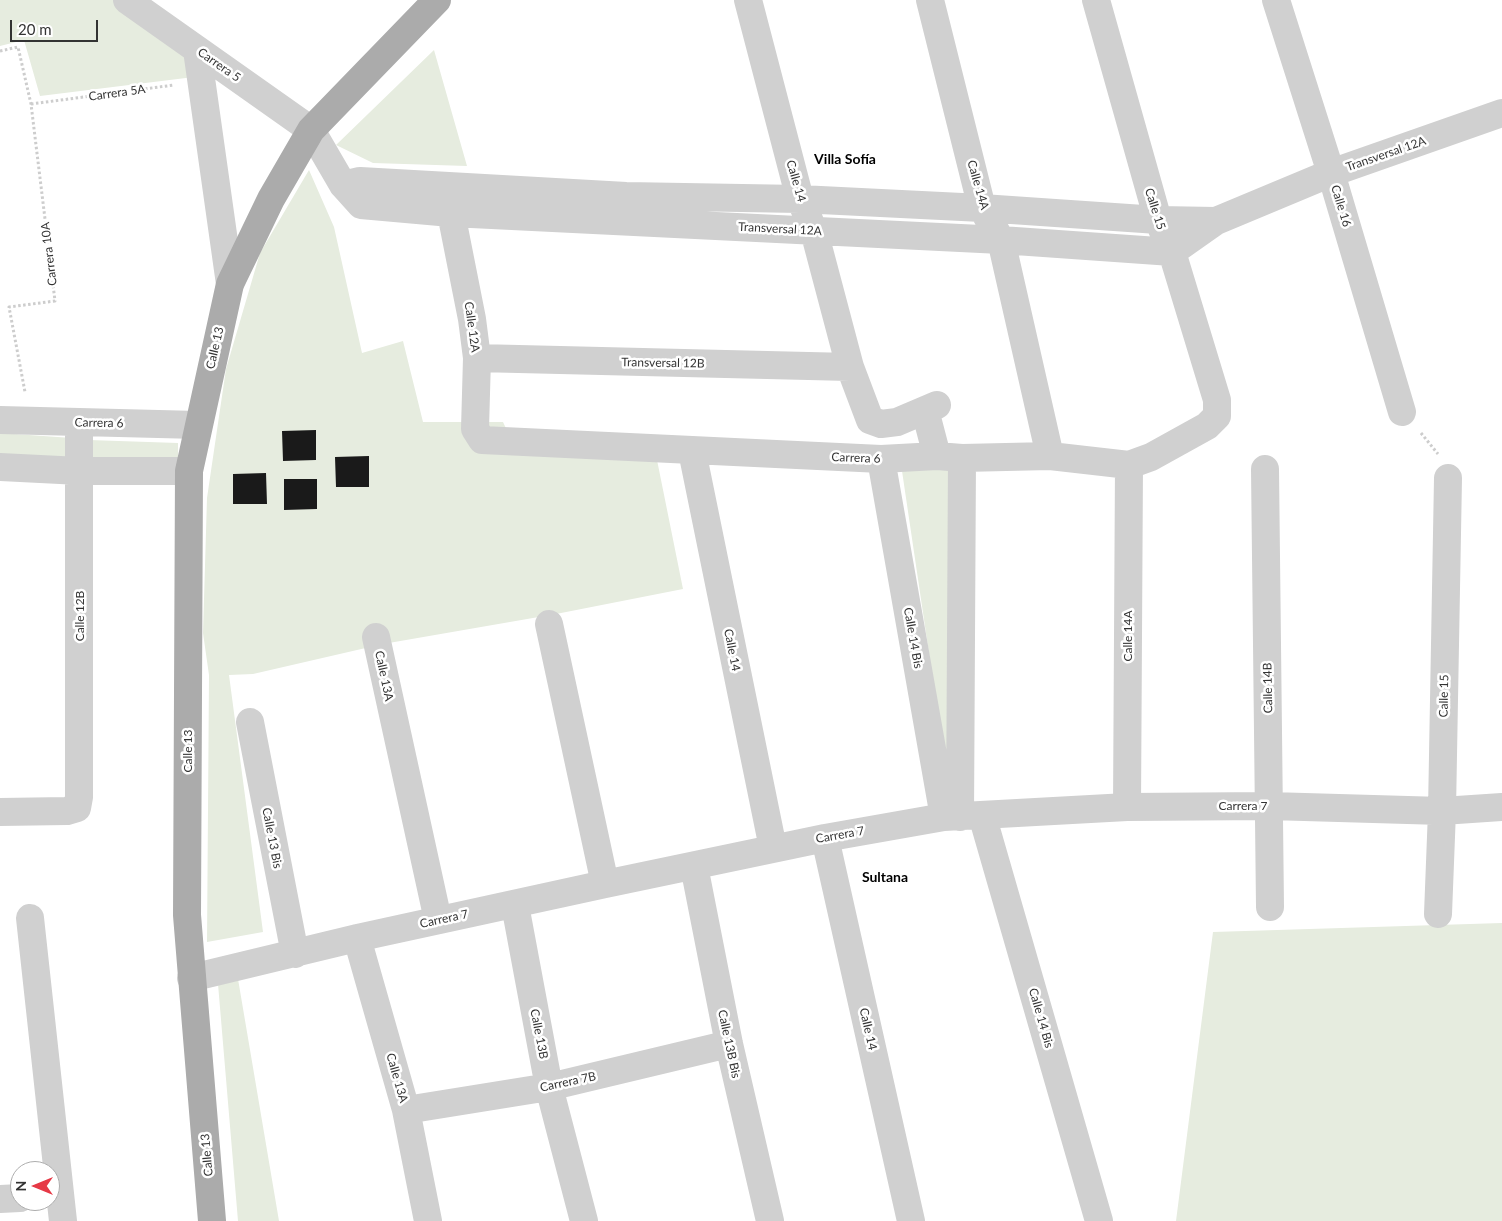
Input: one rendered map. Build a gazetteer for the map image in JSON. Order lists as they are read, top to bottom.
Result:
{
  "streets": {
    "main road": ["Calle 13"],
    "street": [
      "Carrera 5",
      "Transversal 12A",
      "Calle 14",
      "Calle 14A",
      "Calle 16",
      "Calle 15",
      "Calle 12A",
      "Transversal 12B",
      "Carrera 6",
      "Calle 12B",
      "Calle 14 Bis",
      "Calle 13A",
      "Calle 14B",
      "Carrera 7",
      "Calle 13 Bis",
      "Calle 13B",
      "Calle 13B Bis",
      "Carrera 7B"
    ],
    "path": ["Carrera 5A", "Carrera 10A"]
  },
  "crossings": [
    ["Carrera 5", "Transversal 12A"],
    ["Carrera 5", "Calle 13"],
    ["Carrera 5A", "Carrera 10A"],
    ["Carrera 5A", "Calle 13"],
    ["Transversal 12A", "Calle 14"],
    ["Transversal 12A", "Calle 14A"],
    ["Transversal 12A", "Calle 16"],
    ["Transversal 12A", "Calle 15"],
    ["Transversal 12A", "Calle 12A"],
    ["Transversal 12A", "Calle 13"],
    ["Calle 14", "Transversal 12B"],
    ["Calle 14", "Carrera 6"],
    ["Calle 14", "Carrera 7"],
    ["Calle 14A", "Carrera 6"],
    ["Calle 14A", "Carrera 7"],
    ["Calle 15", "Carrera 6"],
    ["Calle 15", "Carrera 7"],
    ["Carrera 10A", "Carrera 6"],
    ["Calle 12A", "Transversal 12B"],
    ["Calle 12A", "Carrera 6"],
    ["Calle 13", "Carrera 6"],
    ["Calle 13", "Carrera 7"],
    ["Carrera 6", "Calle 12B"],
    ["Carrera 6", "Calle 14 Bis"],
    ["Calle 14 Bis", "Carrera 7"],
    ["Calle 13A", "Carrera 7"],
    ["Calle 13A", "Carrera 7B"],
    ["Calle 14B", "Carrera 7"],
    ["Carrera 7", "Calle 13 Bis"],
    ["Carrera 7", "Calle 13B"],
    ["Carrera 7", "Calle 13B Bis"],
    ["Calle 13B", "Carrera 7B"],
    ["Calle 13B Bis", "Carrera 7B"]
  ],
  "districts": ["Villa Sofía", "Sultana"],
  "scale_bar": "20 m",
  "north": "left"
}
